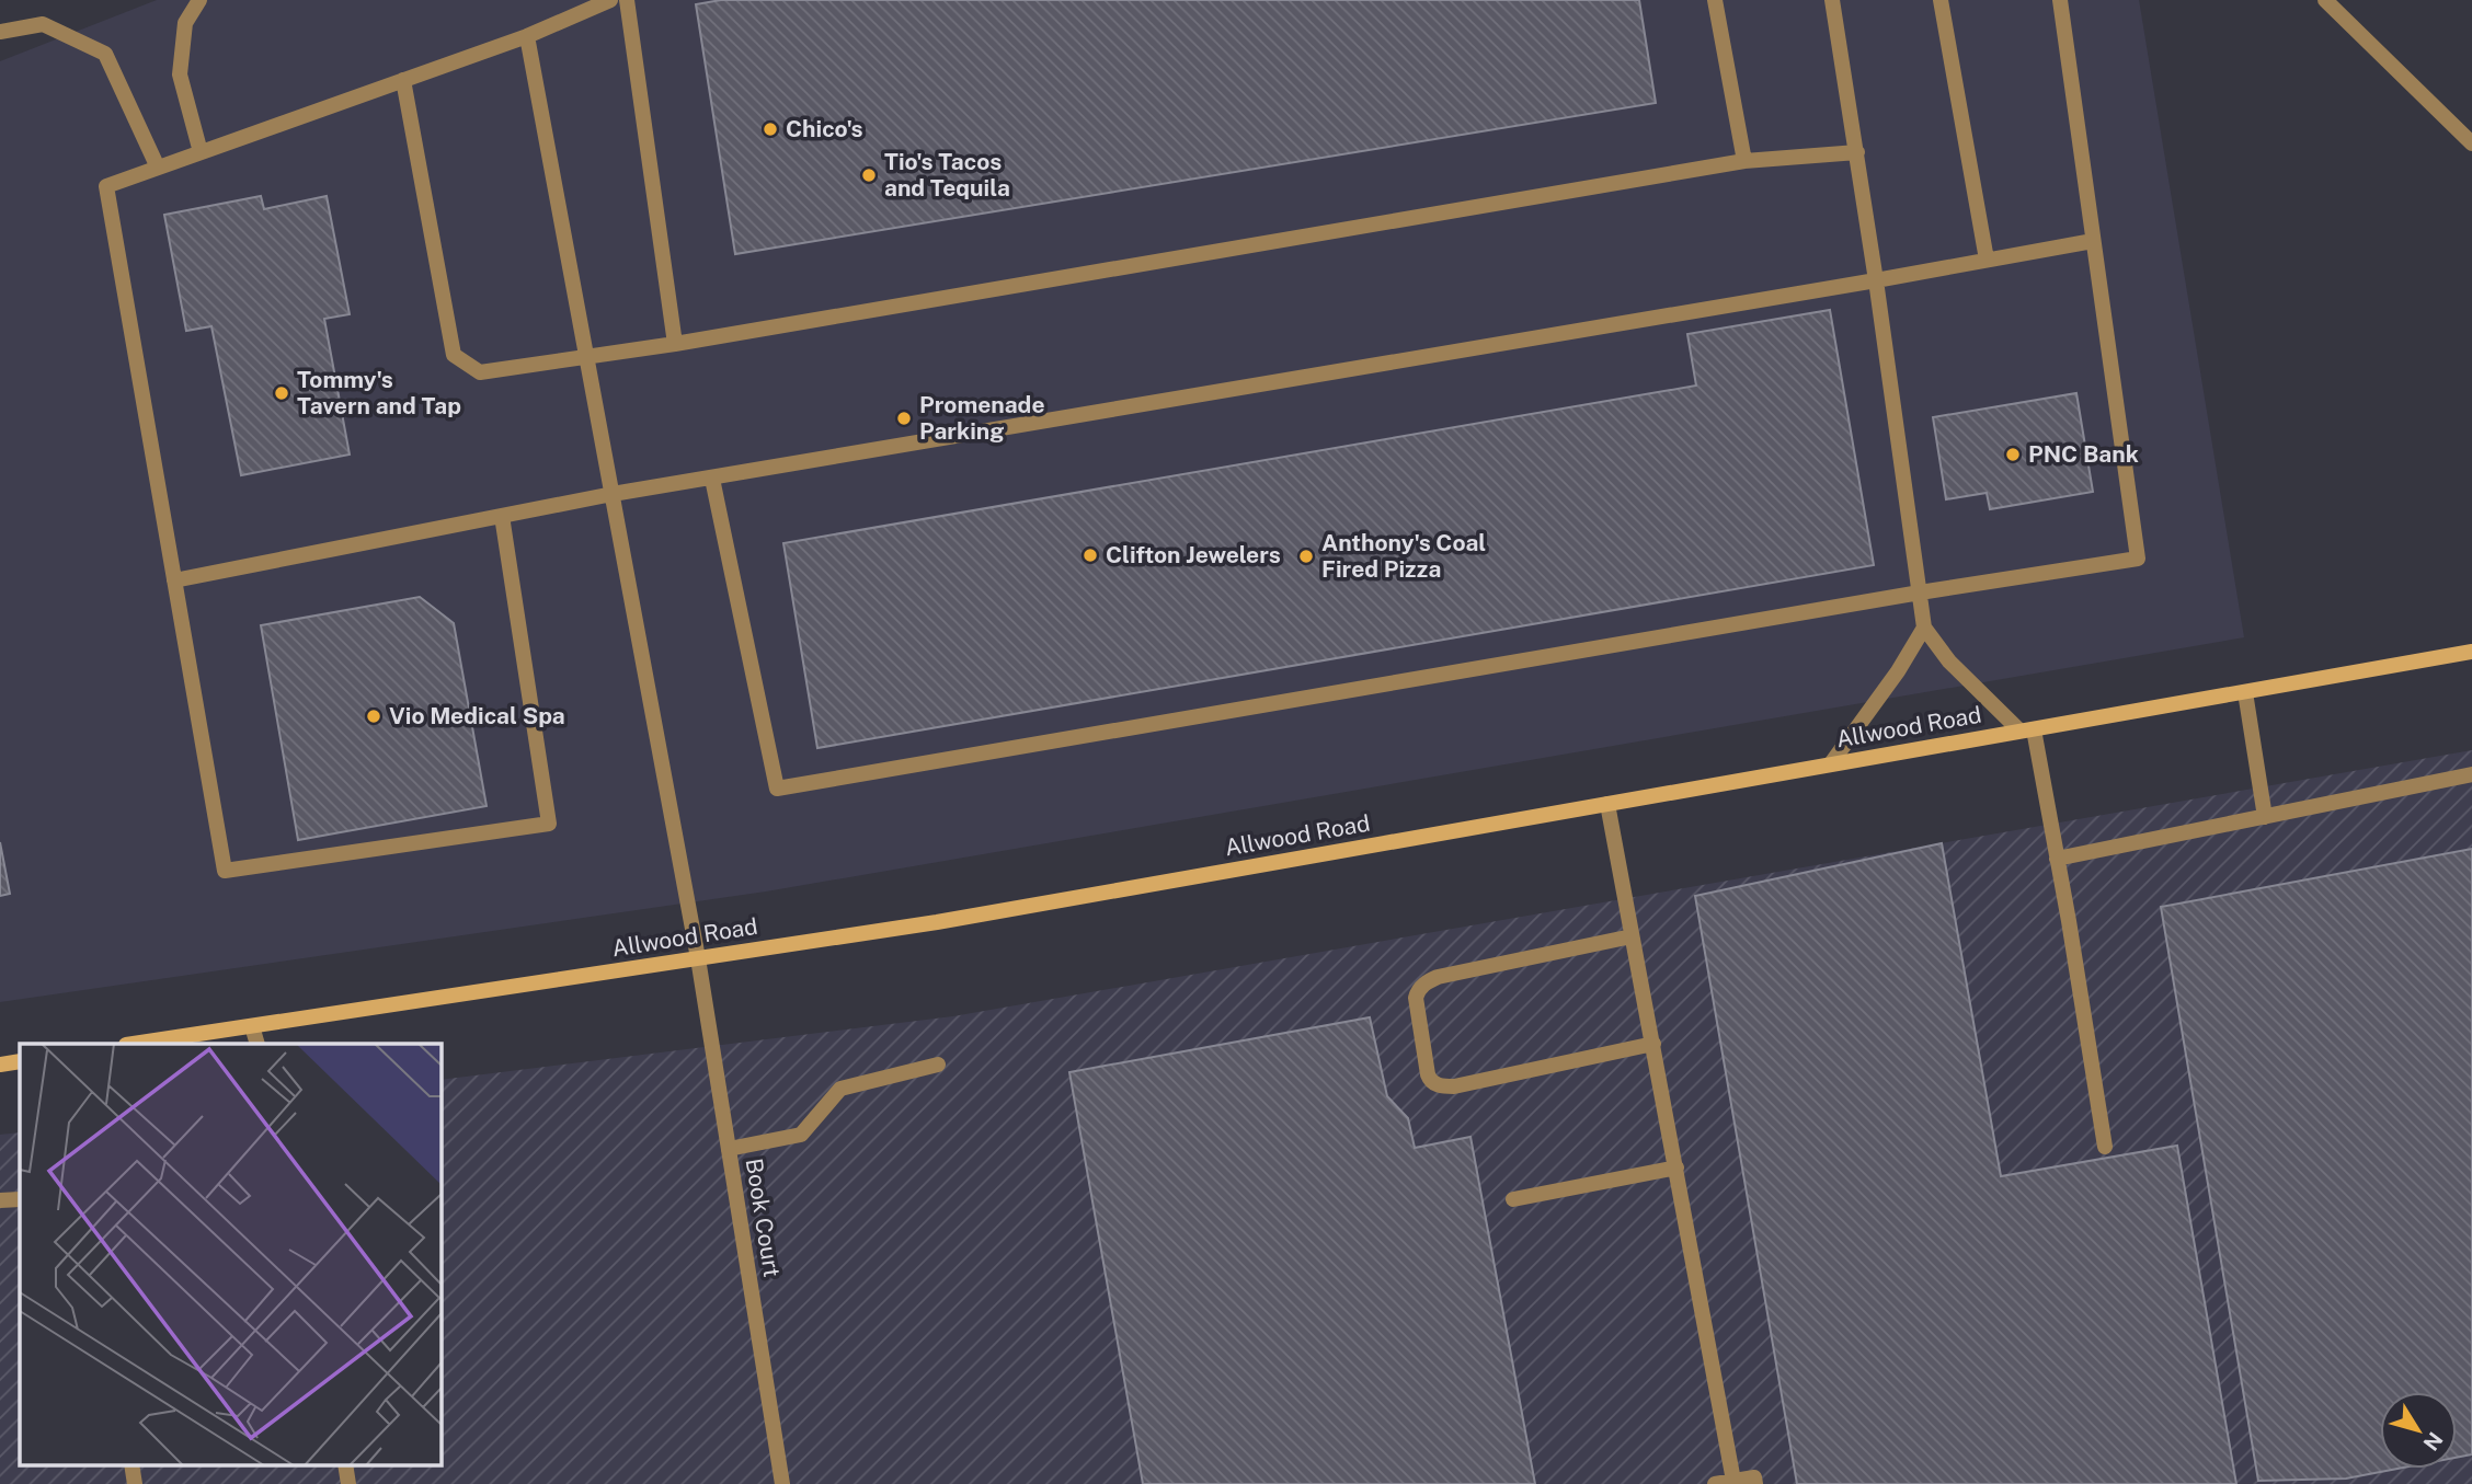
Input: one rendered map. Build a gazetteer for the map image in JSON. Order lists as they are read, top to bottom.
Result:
{
  "streets": {
    "main road": ["Allwood Road"],
    "street": ["Book Court"]
  },
  "crossings": [
    ["Allwood Road", "Book Court"]
  ],
  "places": [
    "Chico's",
    "Tio's Tacos and Tequila",
    "Tommy's Tavern and Tap",
    "Promenade Parking",
    "PNC Bank",
    "Clifton Jewelers",
    "Anthony's Coal Fired Pizza",
    "Vio Medical Spa"
  ],
  "north": "bottom right"
}
